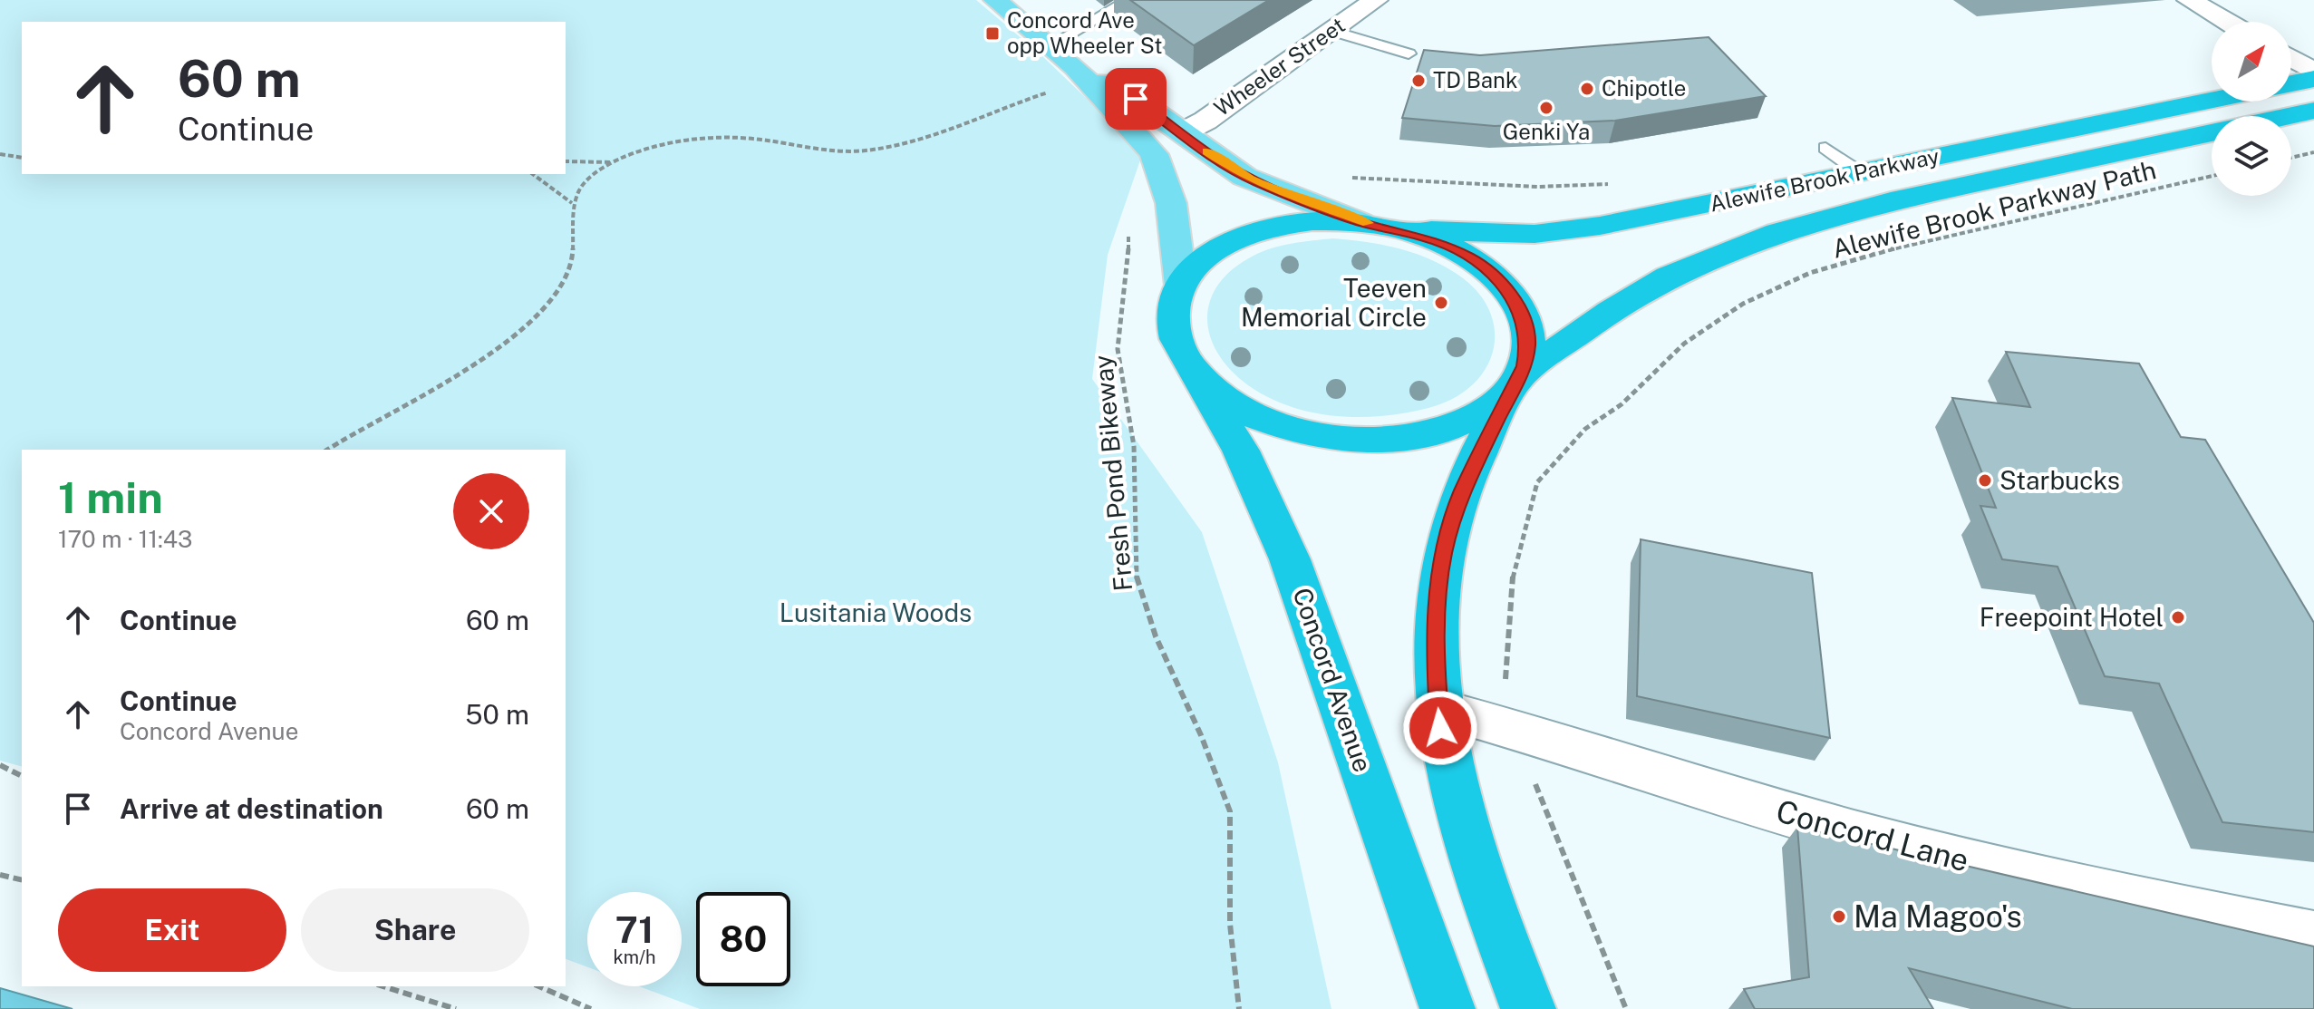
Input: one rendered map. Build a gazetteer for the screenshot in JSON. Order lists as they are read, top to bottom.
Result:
{
  "streets": {
    "highway": ["Alewife Brook Parkway", "Concord Avenue"],
    "street": ["Wheeler Street", "Concord Lane"],
    "path": ["Alewife Brook Parkway Path", "Fresh Pond Bikeway"]
  },
  "crossings": [
    ["Alewife Brook Parkway", "Concord Avenue"]
  ],
  "parks": ["Lusitania Woods"],
  "places": {
    "transit": ["Concord Ave opp Wheeler St"],
    "other": [
      "TD Bank",
      "Chipotle",
      "Genki Ya",
      "Teeven Memorial Circle",
      "Starbucks",
      "Freepoint Hotel",
      "Ma Magoo's"
    ]
  },
  "north": "top right",
  "page": {
    "turn": ["60 m", "Continue"],
    "heading": ["1 min", "170 m · 11:43"],
    "list": [
      {
        "name": "Continue",
        "value": "60 m"
      },
      {
        "name": "Continue",
        "note": "Concord Avenue",
        "value": "50 m"
      },
      {
        "name": "Arrive at destination",
        "value": "60 m"
      }
    ],
    "buttons": ["Exit", "Share"],
    "speed": "71 km/h",
    "limit": "80"
  }
}
